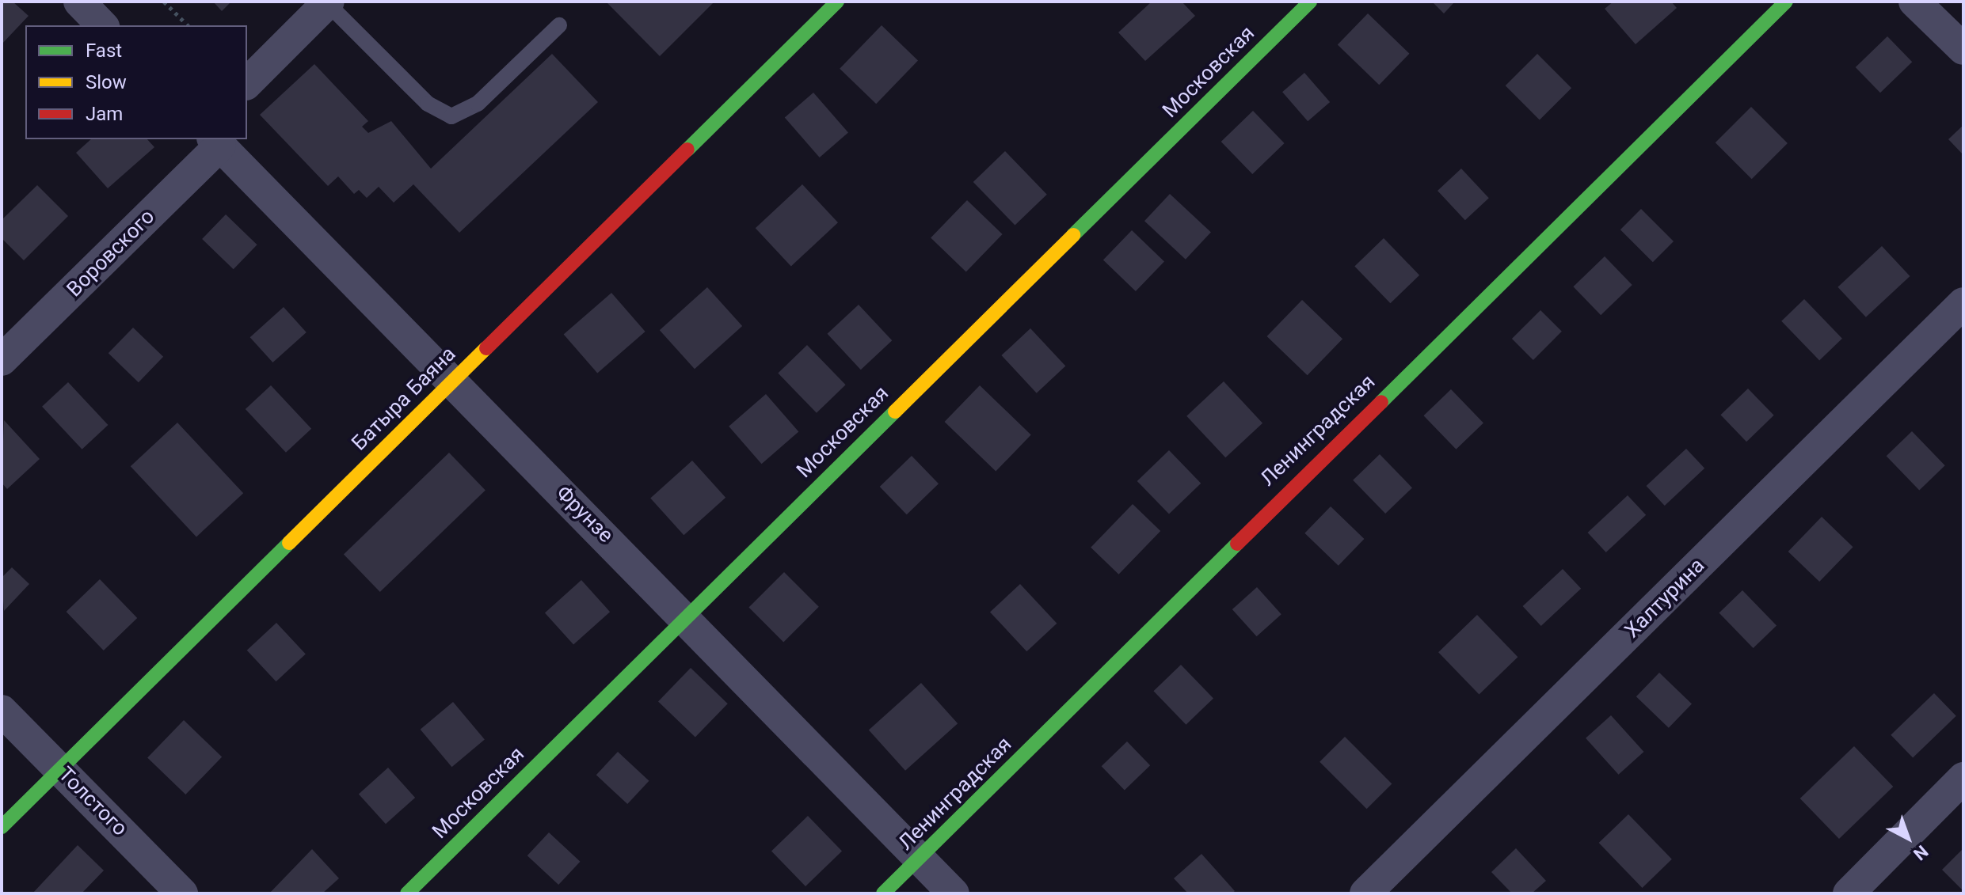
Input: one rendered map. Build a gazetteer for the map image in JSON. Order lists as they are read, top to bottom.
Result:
{
  "streets": {
    "street": [
      "Московская",
      "Воровского",
      "Батыра Баяна",
      "Ленинградская",
      "Фрунзе",
      "Халтурина",
      "Толстого"
    ]
  },
  "crossings": [
    ["Московская", "Фрунзе"],
    ["Воровского", "Фрунзе"],
    ["Батыра Баяна", "Фрунзе"],
    ["Батыра Баяна", "Толстого"],
    ["Ленинградская", "Фрунзе"]
  ],
  "legend": ["Fast", "Slow", "Jam"],
  "north": "bottom right"
}
